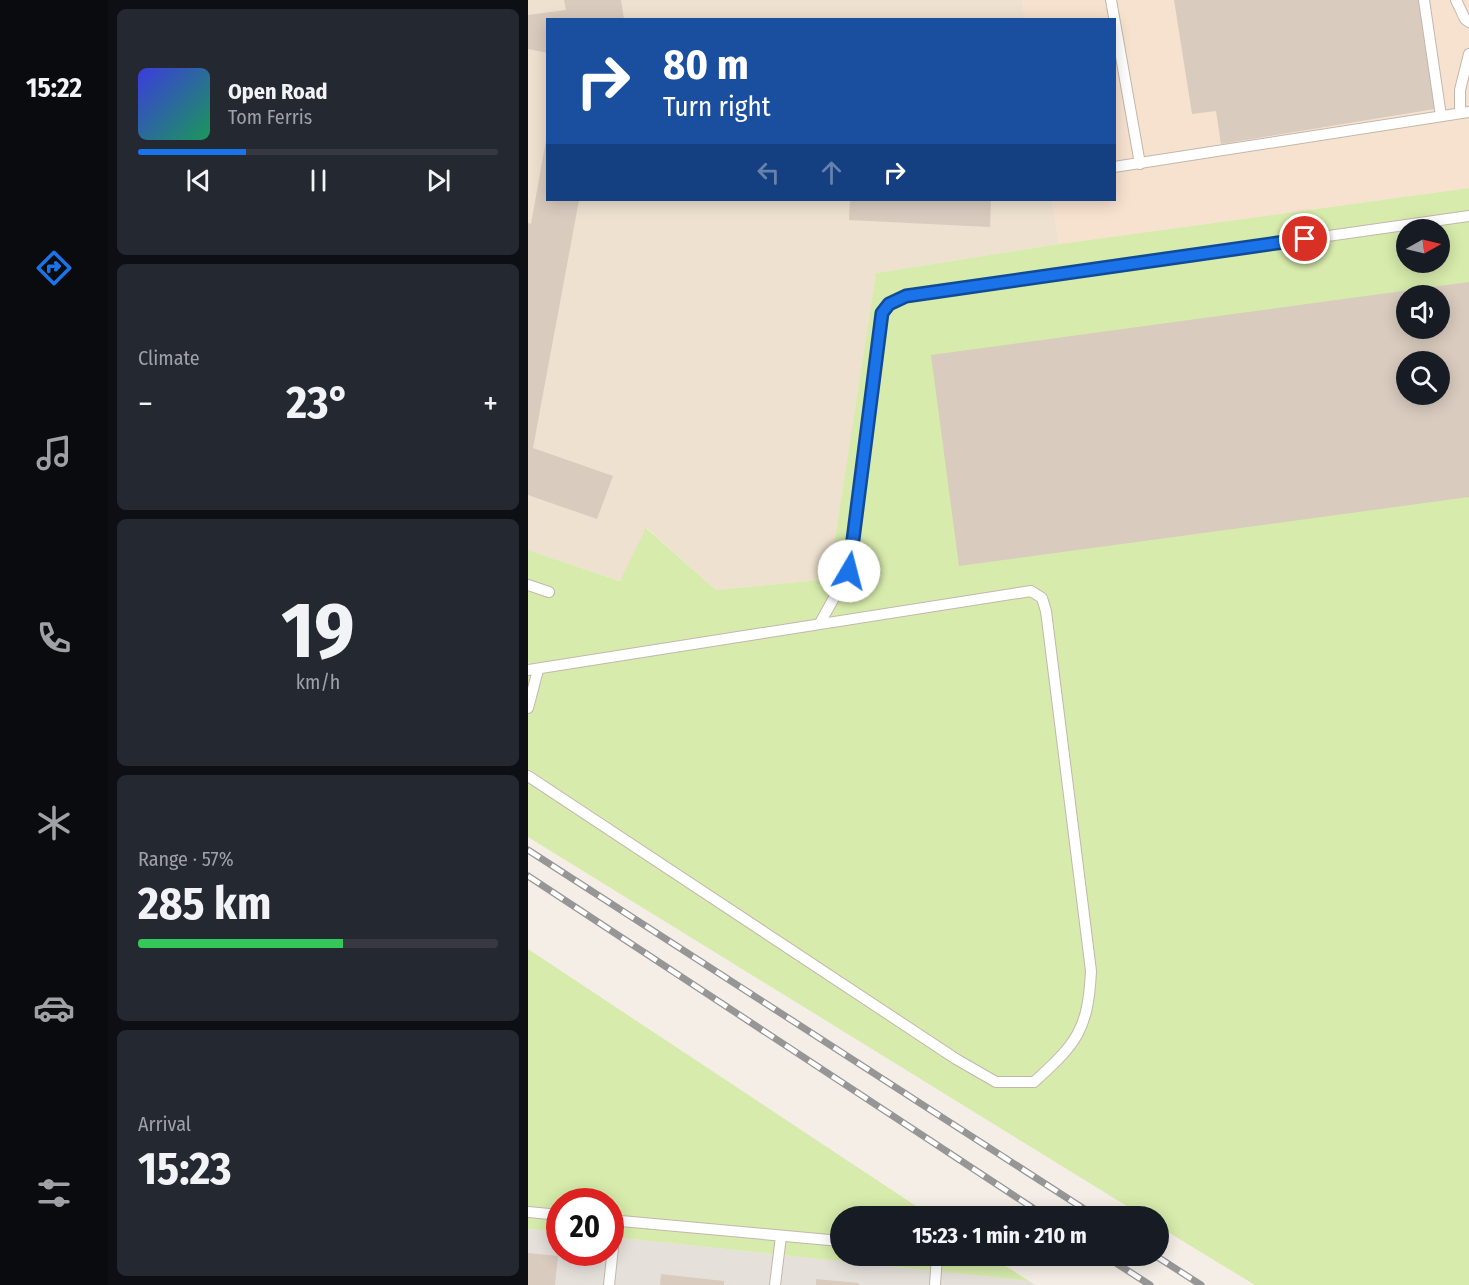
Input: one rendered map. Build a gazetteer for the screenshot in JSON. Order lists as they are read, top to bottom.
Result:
{
  "north": "right",
  "page": {
    "tabs": "15:22",
    "turn": ["80 m", "Turn right"],
    "song": ["Open Road", "Tom Ferris"],
    "tile": [
      "Climate",
      ["19", "km/h"],
      ["Range · 57%", "285 km"],
      ["Arrival", "15:23"]
    ],
    "heat": ["−", "23°", "+"],
    "limit": "20",
    "trip": "15:23 · 1 min · 210 m"
  }
}
